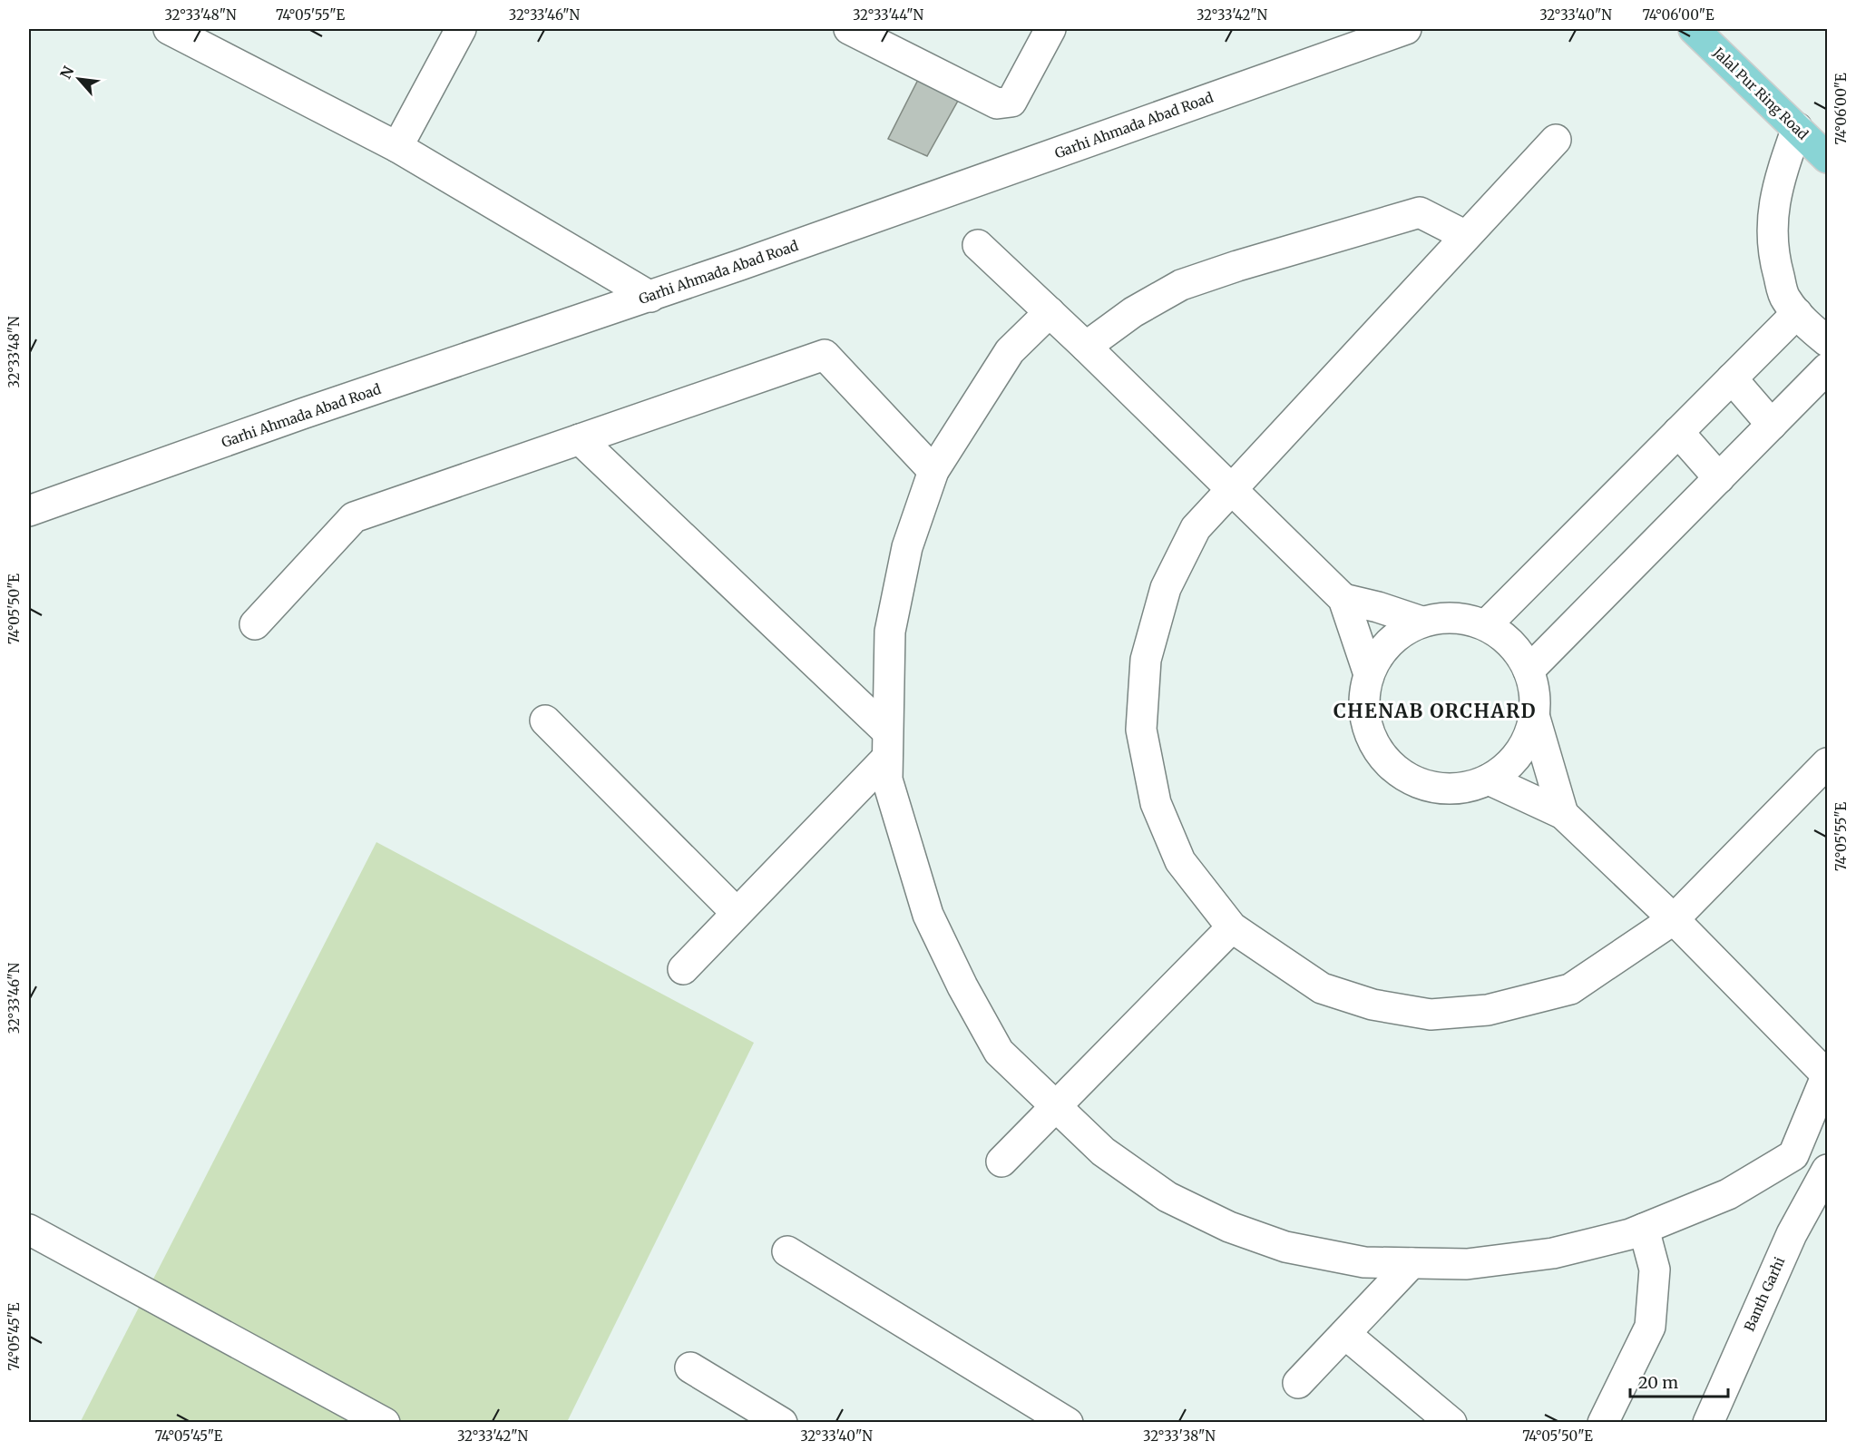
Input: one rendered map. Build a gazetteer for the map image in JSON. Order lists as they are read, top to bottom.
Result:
{
  "streets": {
    "main road": ["Jalal Pur Ring Road"],
    "street": ["Garhi Ahmada Abad Road", "Banth Garhi"]
  },
  "districts": ["CHENAB ORCHARD"],
  "scale_bar": "20 m",
  "north": "top left",
  "coordinates": [
    "32°33'48\"N",
    "74°05'55\"E",
    "32°33'46\"N",
    "32°33'44\"N",
    "32°33'42\"N",
    "32°33'40\"N",
    "74°06'00\"E",
    "74°05'50\"E",
    "74°05'45\"E",
    "32°33'38\"N"
  ]
}
